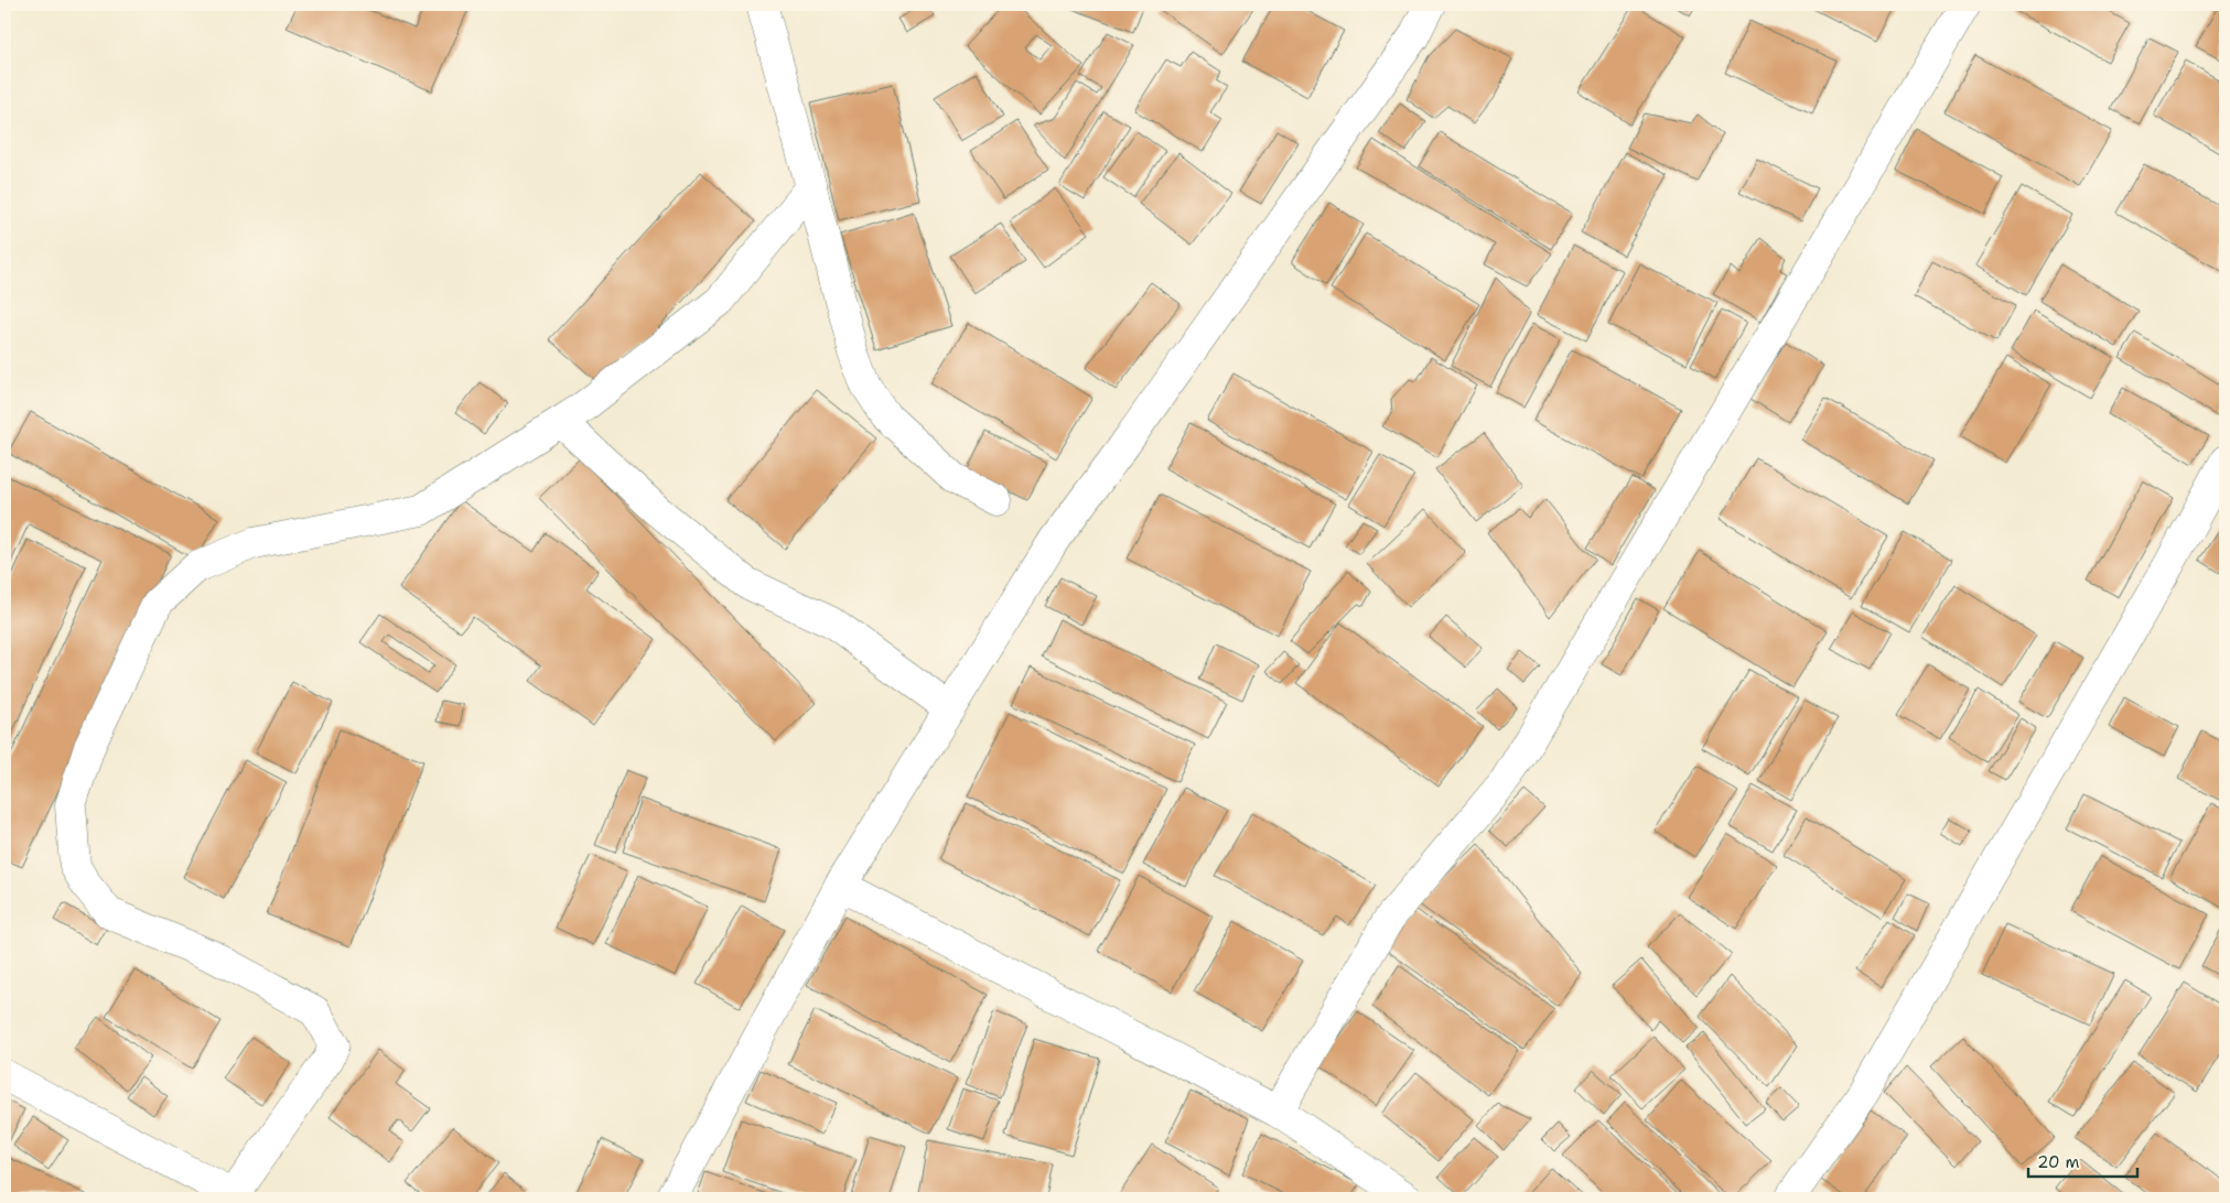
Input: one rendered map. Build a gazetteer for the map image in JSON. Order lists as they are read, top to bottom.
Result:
{
  "scale_bar": "20 m"
}
